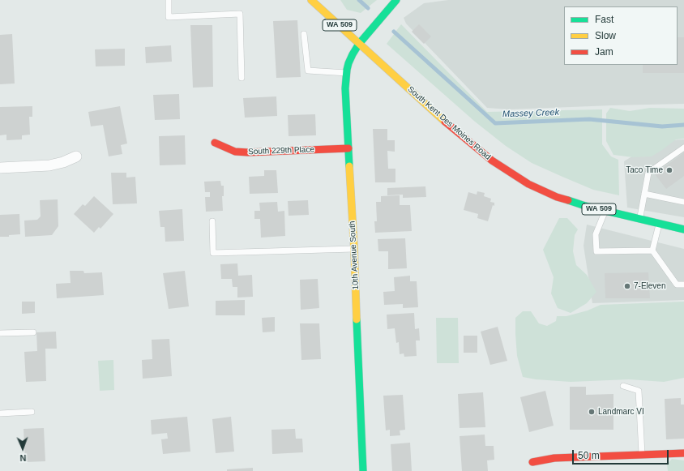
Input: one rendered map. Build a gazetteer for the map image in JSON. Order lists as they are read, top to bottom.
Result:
{
  "streets": {
    "street": [
      "WA 509",
      "South Kent Des Moines Road",
      "South 229th Place",
      "10th Avenue South"
    ]
  },
  "crossings": [
    ["South Kent Des Moines Road", "10th Avenue South"],
    ["South 229th Place", "10th Avenue South"]
  ],
  "water": ["Massey Creek"],
  "places": ["Taco Time", "7-Eleven", "Landmarc VI"],
  "legend": ["Fast", "Slow", "Jam"],
  "scale_bar": "50 m",
  "north": "bottom"
}
